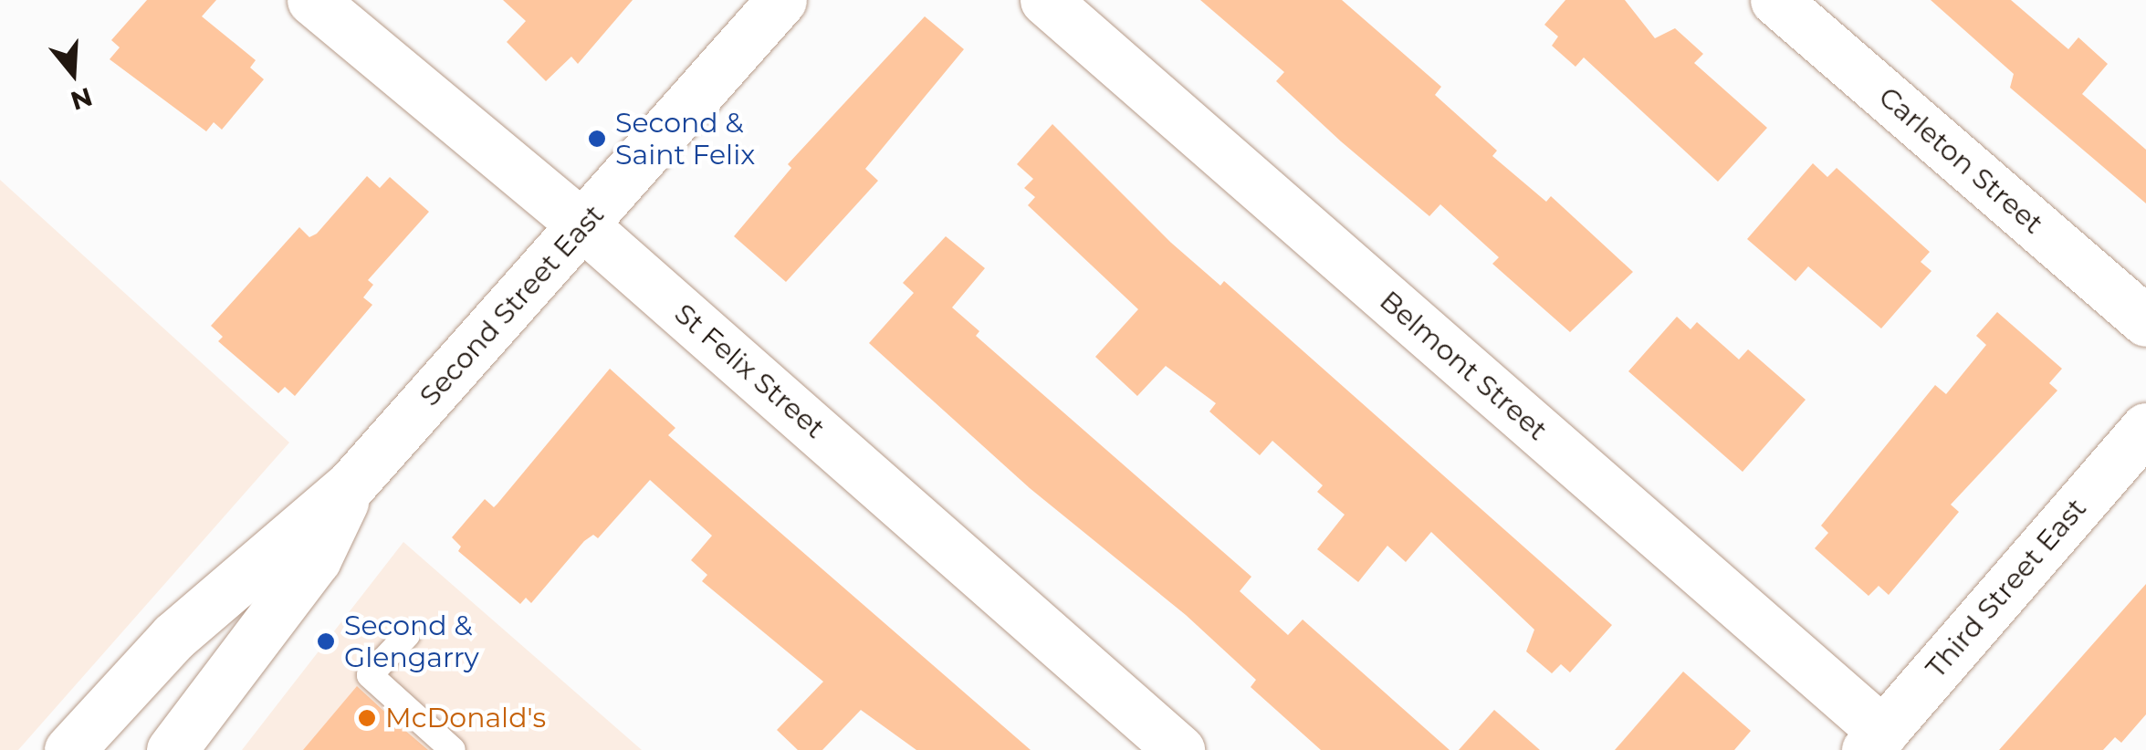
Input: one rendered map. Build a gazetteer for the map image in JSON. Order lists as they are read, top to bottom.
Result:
{
  "streets": {
    "street": [
      "Carleton Street",
      "Second Street East",
      "Belmont Street",
      "St Felix Street",
      "Third Street East"
    ]
  },
  "crossings": [
    ["Second Street East", "St Felix Street"],
    ["Belmont Street", "Third Street East"]
  ],
  "places": ["Second & Saint Felix", "Second & Glengarry", "McDonald's"],
  "north": "bottom"
}
